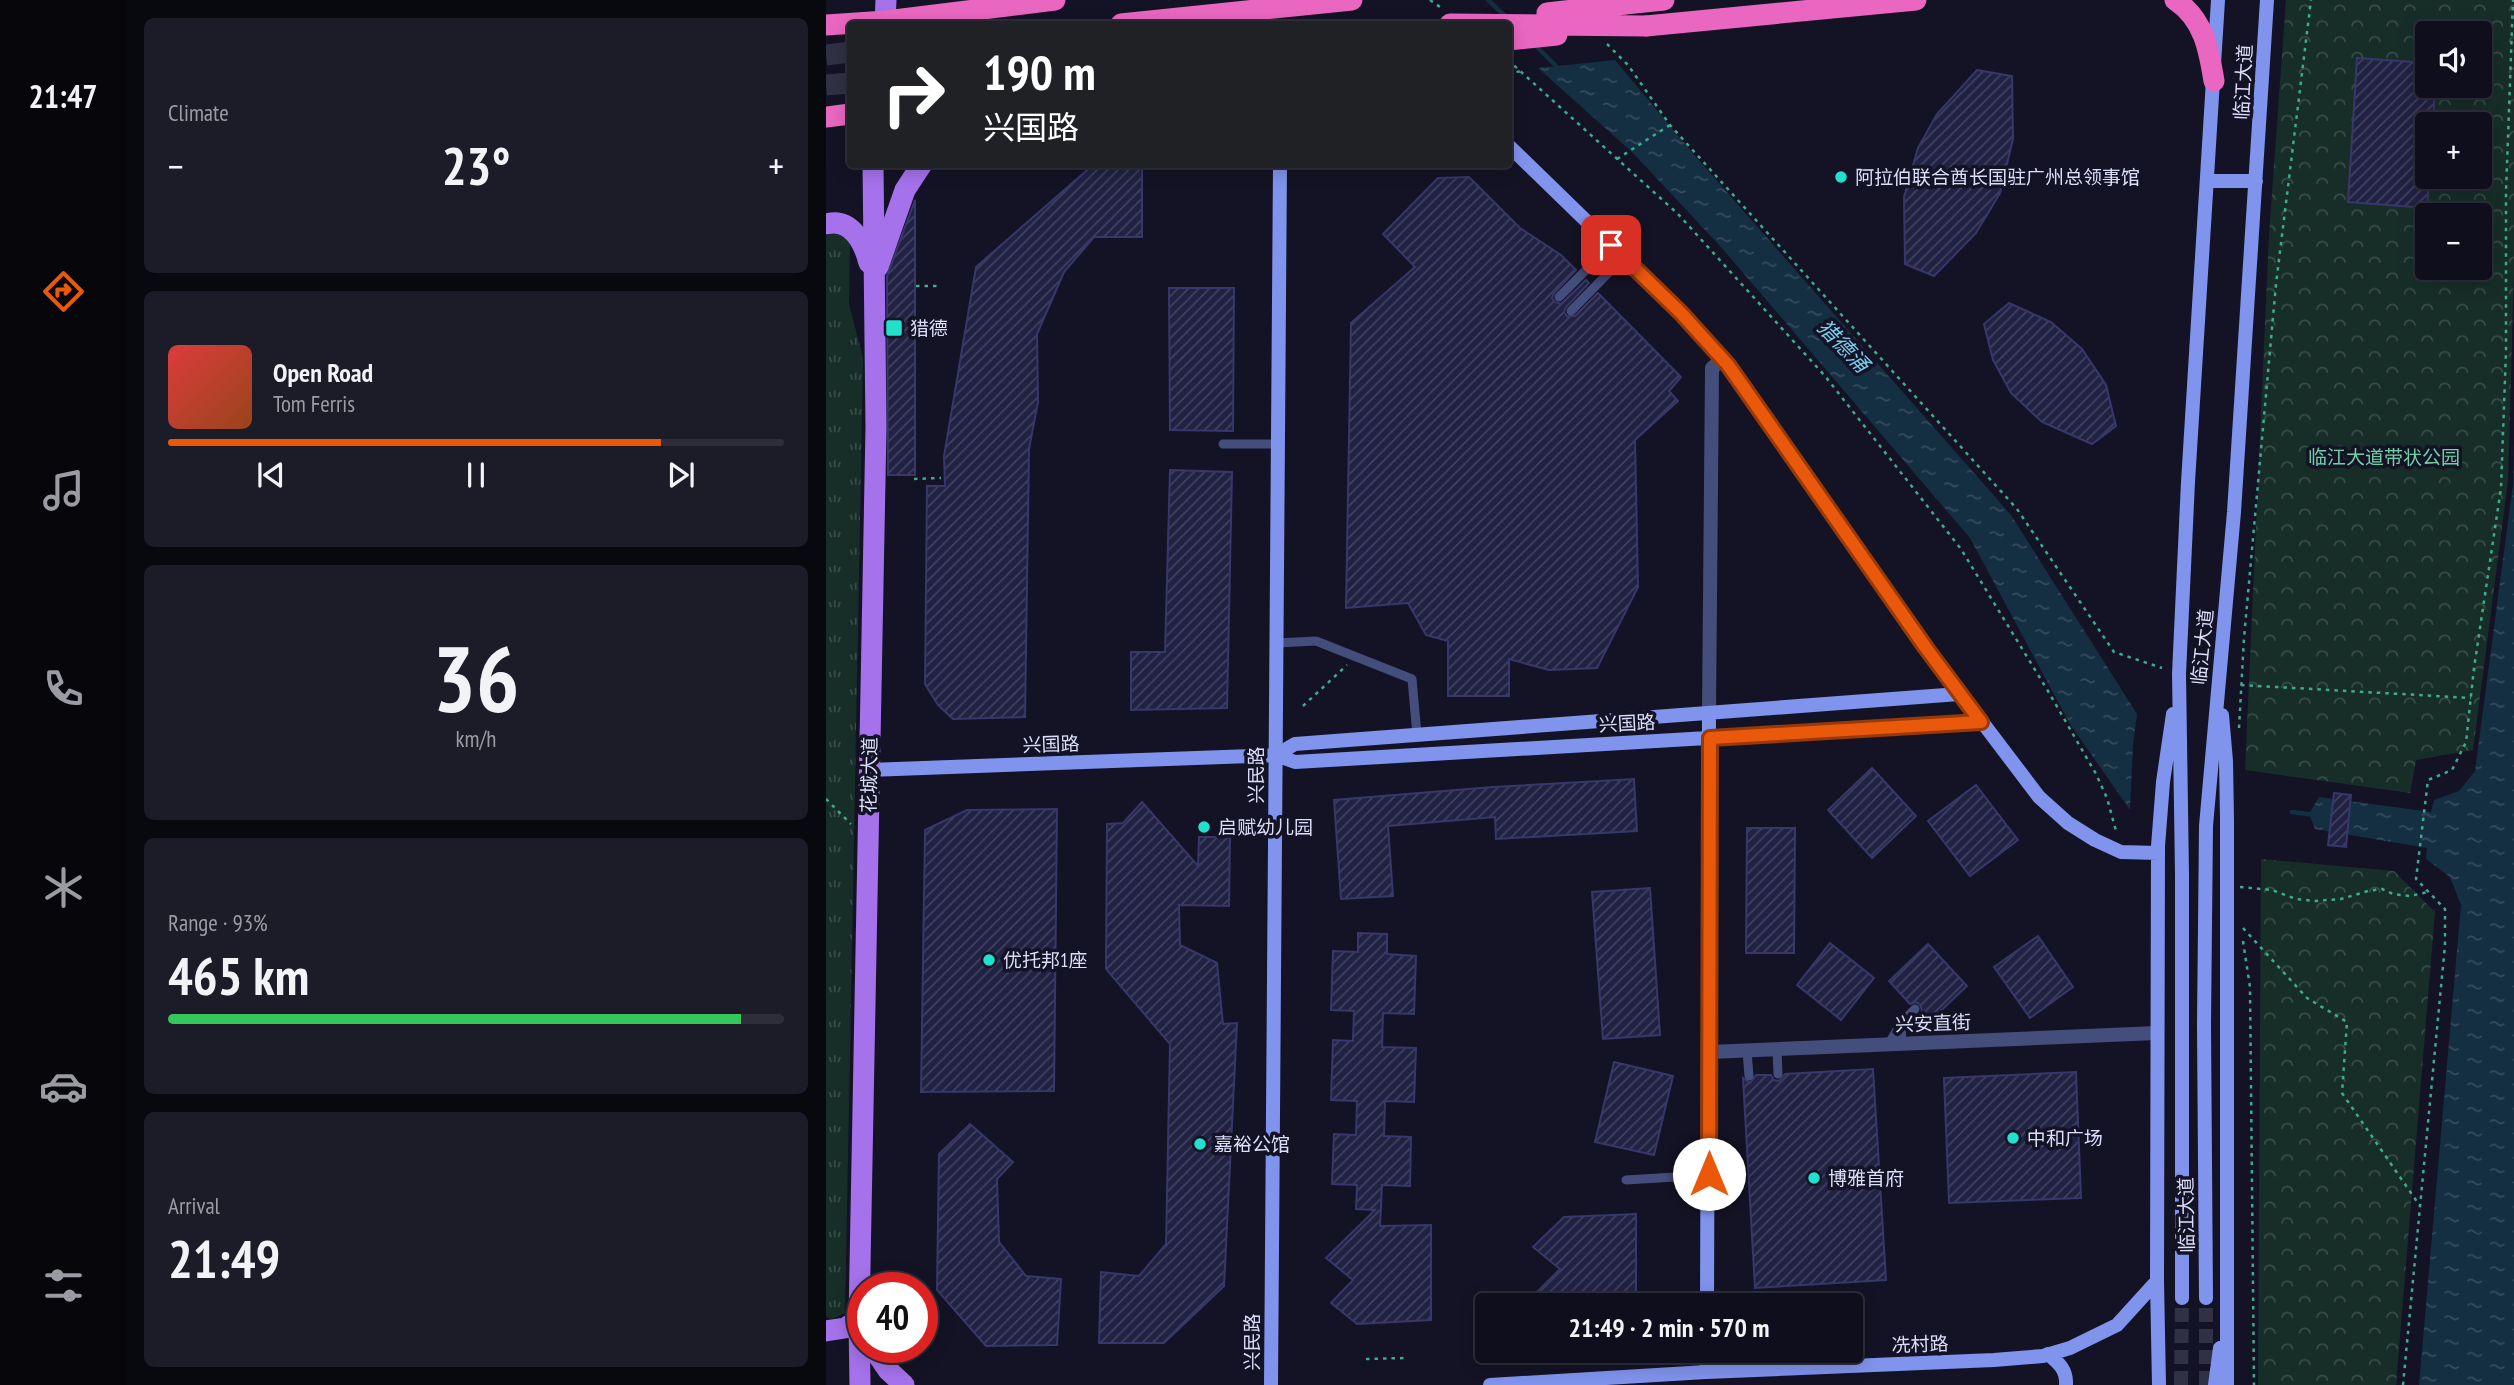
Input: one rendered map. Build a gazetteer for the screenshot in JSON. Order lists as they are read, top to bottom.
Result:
{
  "streets": {
    "main road": [
      "临江大道",
      "兴国路",
      "花城大道",
      "兴民路",
      "冼村路"
    ],
    "street": ["兴安直街"]
  },
  "crossings": [
    ["兴国路", "花城大道"],
    ["兴国路", "兴民路"]
  ],
  "water": ["猎德涌"],
  "parks": ["临江大道带状公园"],
  "places": {
    "other": [
      "阿拉伯联合酋长国驻广州总领事馆",
      "启赋幼儿园",
      "优托邦1座",
      "中和广场",
      "嘉裕公馆",
      "博雅首府"
    ],
    "transit": ["猎德"]
  },
  "page": {
    "tabs": "21:47",
    "tile": [
      "Climate",
      ["36", "km/h"],
      ["Range · 93%", "465 km"],
      ["Arrival", "21:49"]
    ],
    "map_buttons": ["+", "−"],
    "turn": ["190 m", "兴国路"],
    "heat": ["−", "23°", "+"],
    "song": ["Open Road", "Tom Ferris"],
    "limit": "40",
    "trip": "21:49 · 2 min · 570 m"
  }
}
